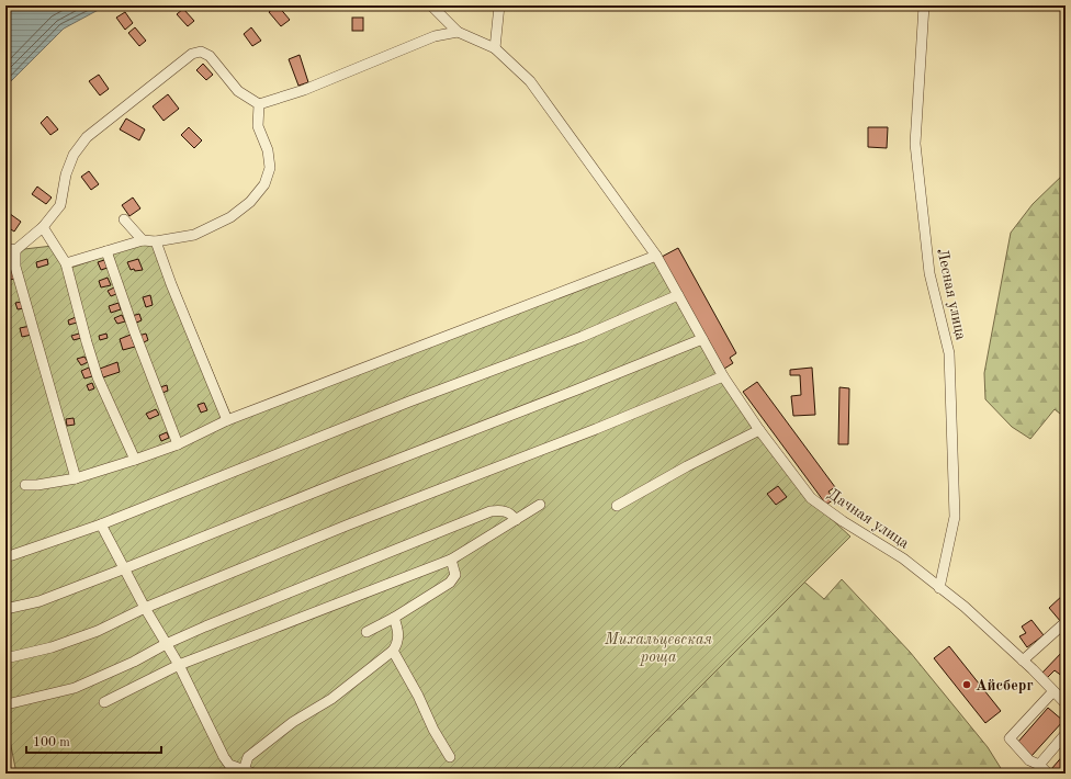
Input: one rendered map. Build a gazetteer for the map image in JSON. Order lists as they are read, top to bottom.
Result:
{
  "streets": {
    "street": ["Лесная улица", "Дачная улица"]
  },
  "crossings": [
    ["Лесная улица", "Дачная улица"]
  ],
  "parks": ["Михальцевская роща"],
  "places": ["Айсберг"],
  "scale_bar": "100 m"
}
